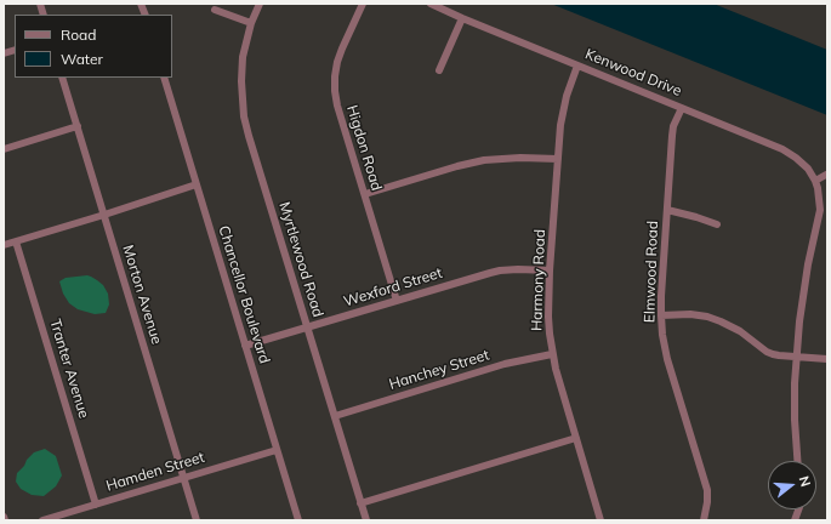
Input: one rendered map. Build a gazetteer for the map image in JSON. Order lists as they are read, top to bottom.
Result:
{
  "streets": {
    "street": [
      "Kenwood Drive",
      "Higdon Road",
      "Myrtlewood Road",
      "Elmwood Road",
      "Harmony Road",
      "Wexford Street",
      "Morton Avenue",
      "Chancellor Boulevard",
      "Tranter Avenue",
      "Hanchey Street",
      "Hamden Street"
    ]
  },
  "crossings": [
    ["Kenwood Drive", "Elmwood Road"],
    ["Kenwood Drive", "Harmony Road"],
    ["Higdon Road", "Wexford Street"],
    ["Myrtlewood Road", "Wexford Street"],
    ["Myrtlewood Road", "Hanchey Street"],
    ["Harmony Road", "Wexford Street"],
    ["Harmony Road", "Hanchey Street"],
    ["Wexford Street", "Chancellor Boulevard"],
    ["Morton Avenue", "Hamden Street"],
    ["Chancellor Boulevard", "Hamden Street"],
    ["Tranter Avenue", "Hamden Street"]
  ],
  "legend": ["Road", "Water"],
  "north": "right"
}
